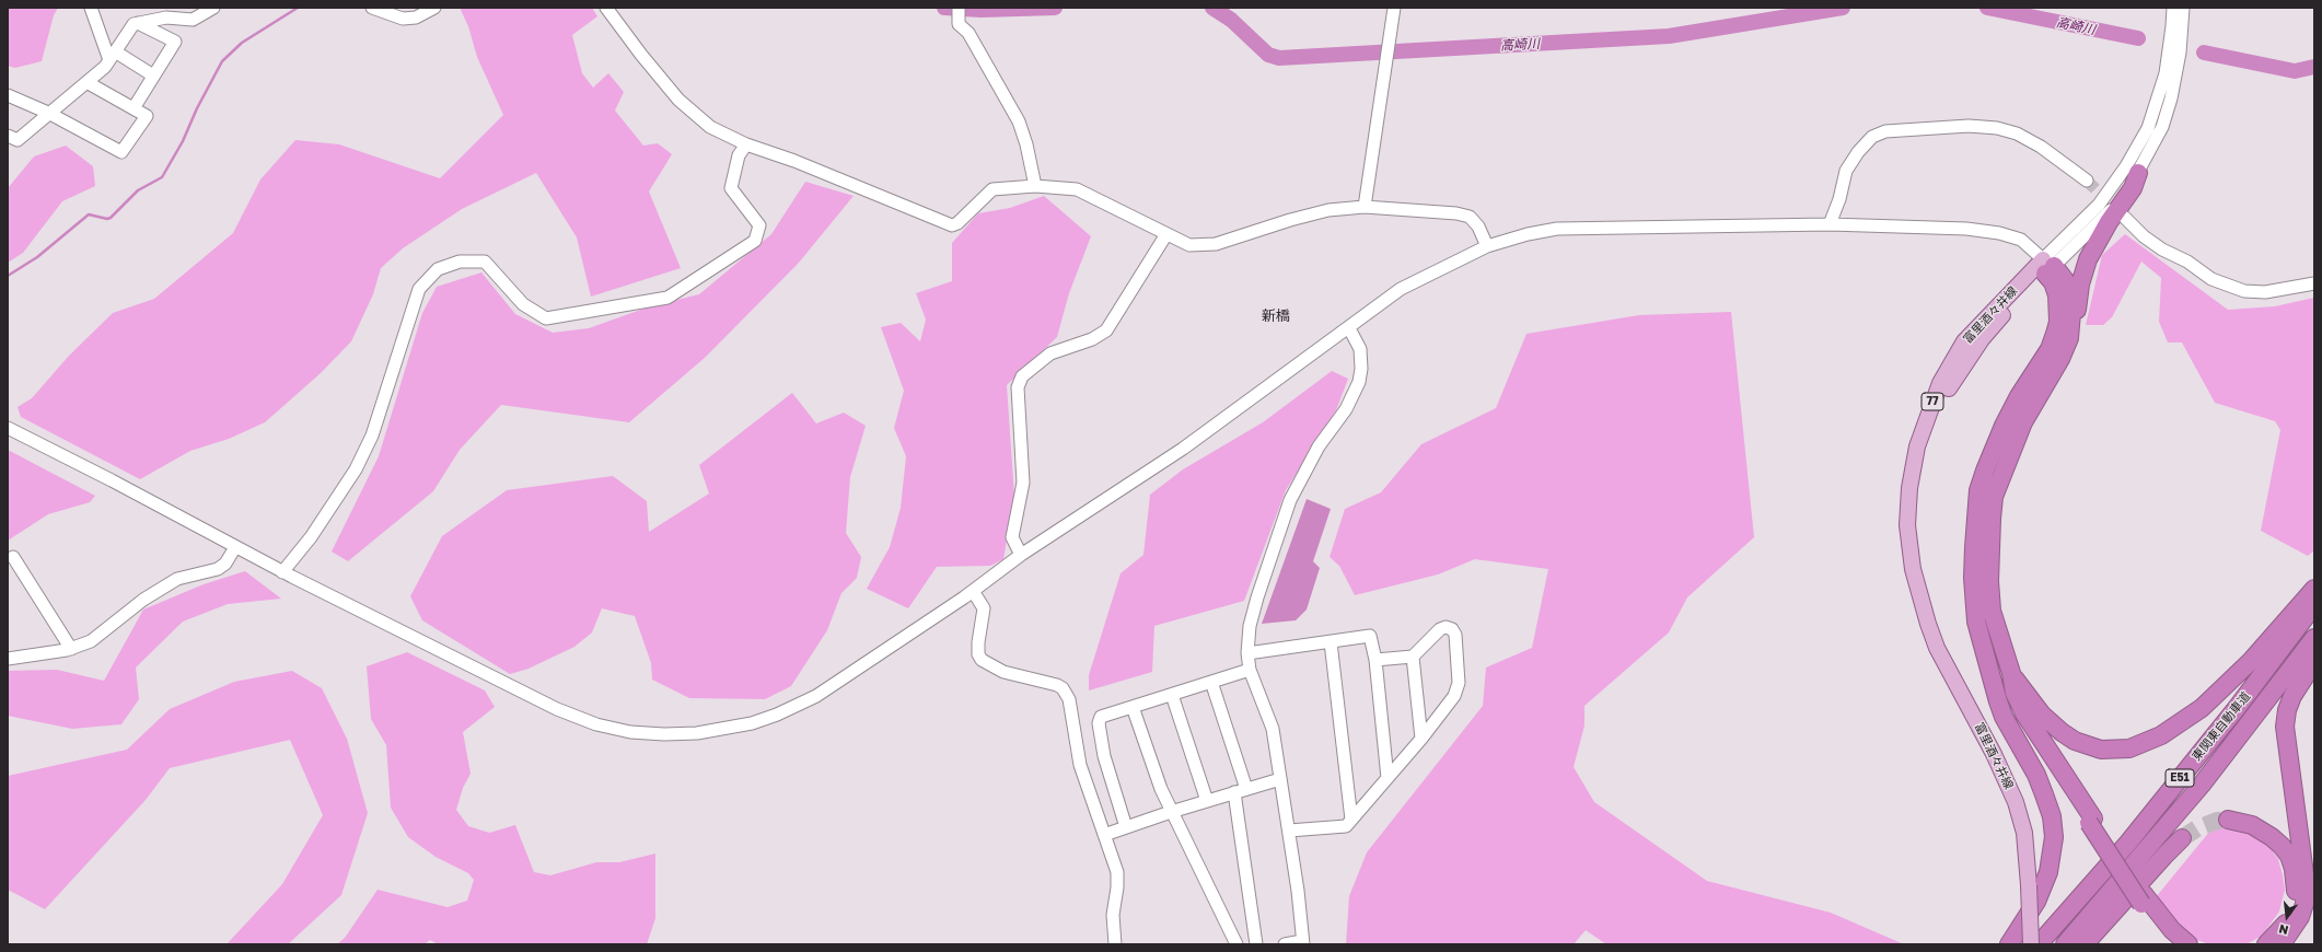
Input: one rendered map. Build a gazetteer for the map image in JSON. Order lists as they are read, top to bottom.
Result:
{
  "streets": {
    "highway": ["東関東自動車道", "E51"],
    "main road": ["富里酒々井線", "77"]
  },
  "districts": ["新橋"],
  "water": ["高崎川"],
  "north": "bottom"
}
